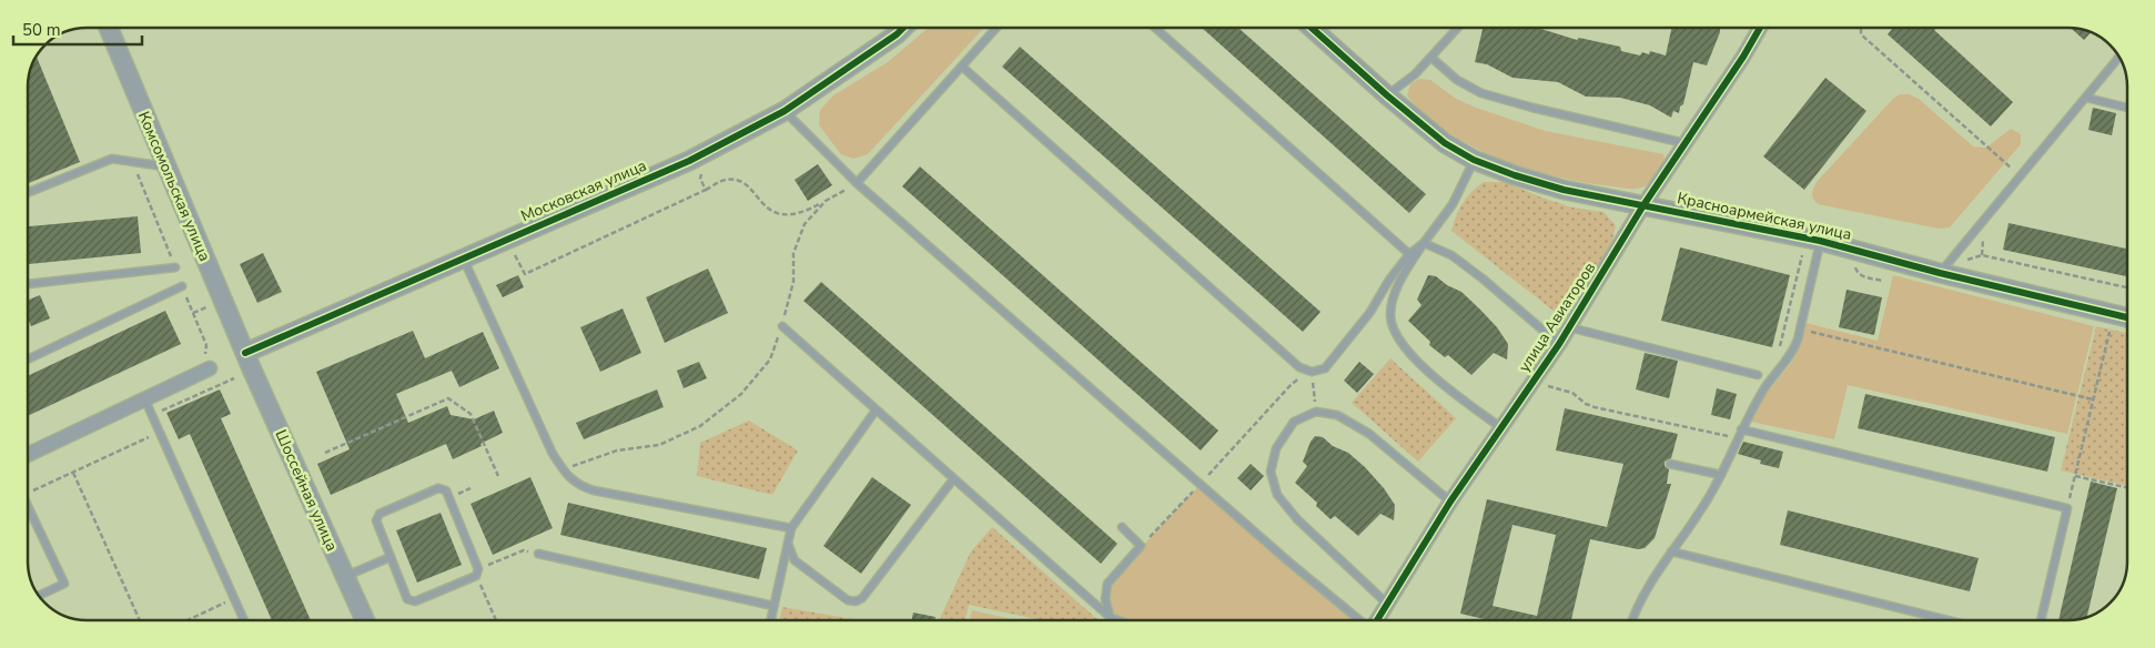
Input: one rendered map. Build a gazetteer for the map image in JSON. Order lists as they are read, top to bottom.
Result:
{
  "streets": {
    "street": [
      "Комсомольская улица",
      "Московская улица",
      "Красноармейская улица",
      "улица Авиаторов",
      "Шоссейная улица"
    ]
  },
  "crossings": [
    ["Комсомольская улица", "Московская улица"],
    ["Комсомольская улица", "Шоссейная улица"],
    ["Московская улица", "Шоссейная улица"],
    ["Красноармейская улица", "улица Авиаторов"]
  ],
  "scale_bar": "50 m"
}
